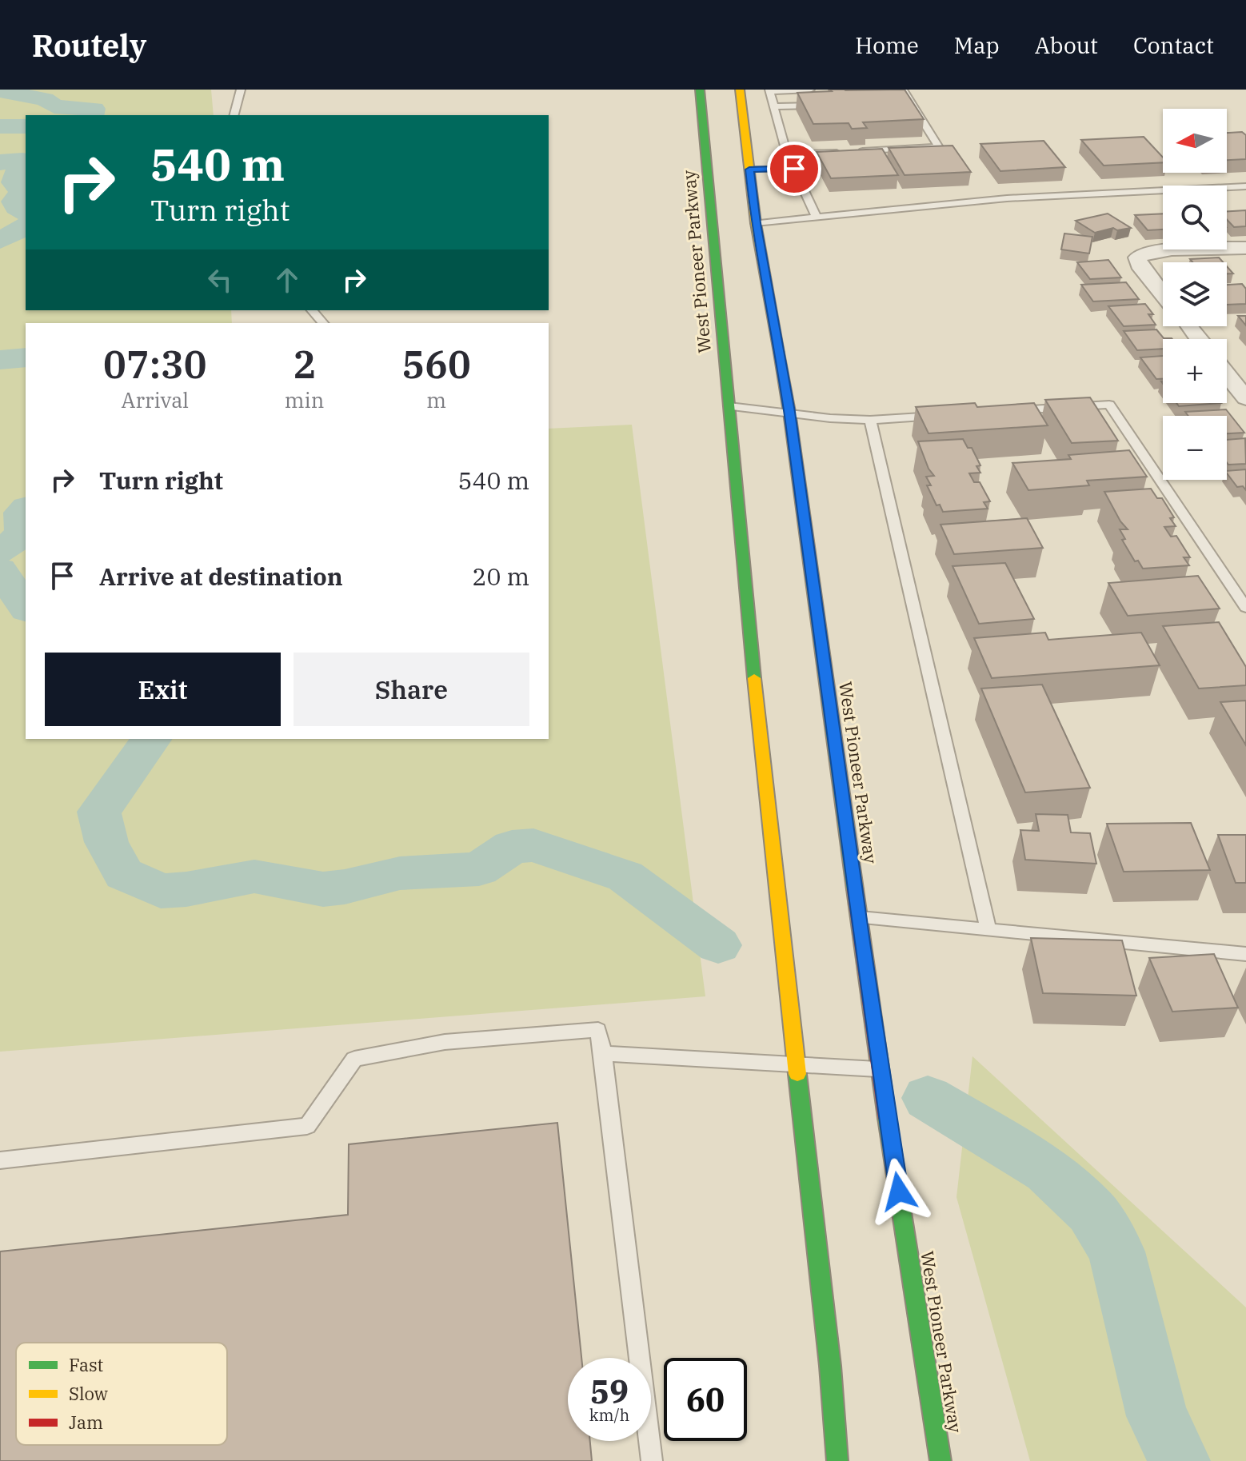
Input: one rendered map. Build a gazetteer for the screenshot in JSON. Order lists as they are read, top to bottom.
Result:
{
  "streets": {
    "main road": ["West Pioneer Parkway"]
  },
  "legend": ["Fast", "Slow", "Jam"],
  "north": "left",
  "page": {
    "header": "Routely",
    "nav": [
      "Home",
      "Map",
      "About",
      "Contact"
    ],
    "map_buttons": ["+", "−"],
    "turn": ["540 m", "Turn right"],
    "eta": [
      "07:30",
      "Arrival",
      "2",
      "min",
      "560",
      "m"
    ],
    "list": [
      {
        "name": "Turn right",
        "value": "540 m"
      },
      {
        "name": "Arrive at destination",
        "value": "20 m"
      }
    ],
    "buttons": ["Exit", "Share"],
    "speed": "59 km/h",
    "limit": "60"
  }
}
